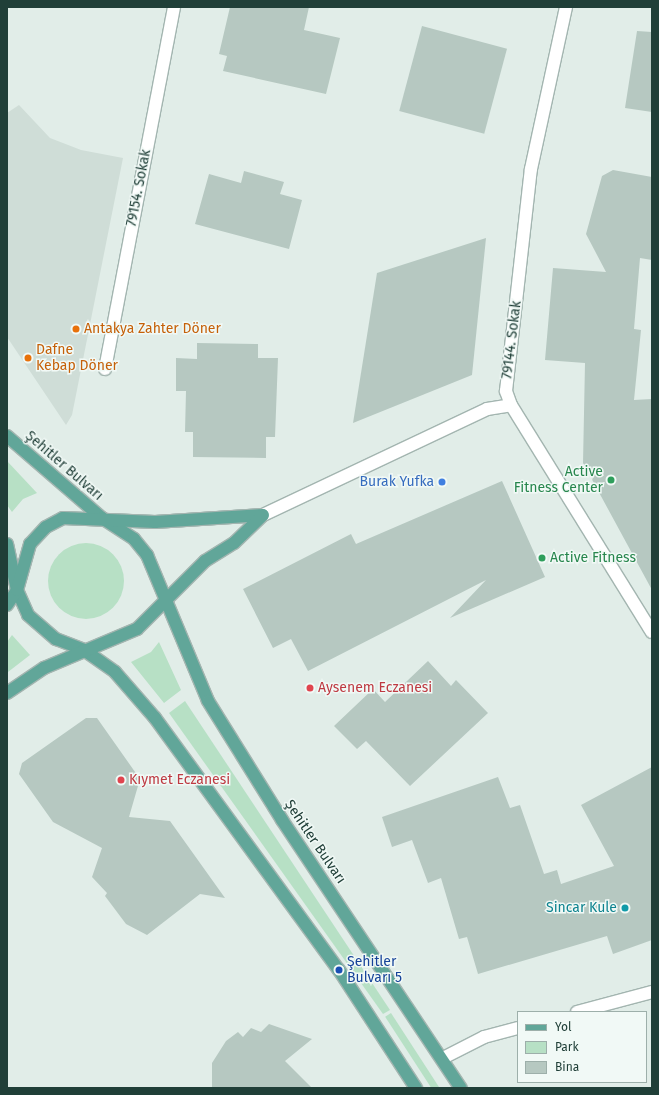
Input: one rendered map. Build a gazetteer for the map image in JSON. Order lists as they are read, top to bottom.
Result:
{
  "streets": {
    "main road": ["Şehitler Bulvarı"],
    "street": ["79154. Sokak", "79144. Sokak"]
  },
  "places": [
    "Antakya Zahter Döner",
    "Dafne Kebap Döner",
    "Active Fitness Center",
    "Burak Yufka",
    "Active Fitness",
    "Aysenem Eczanesi",
    "Kıymet Eczanesi",
    "Sincar Kule",
    "Şehitler Bulvarı 5"
  ],
  "legend": ["Yol", "Park", "Bina"]
}
